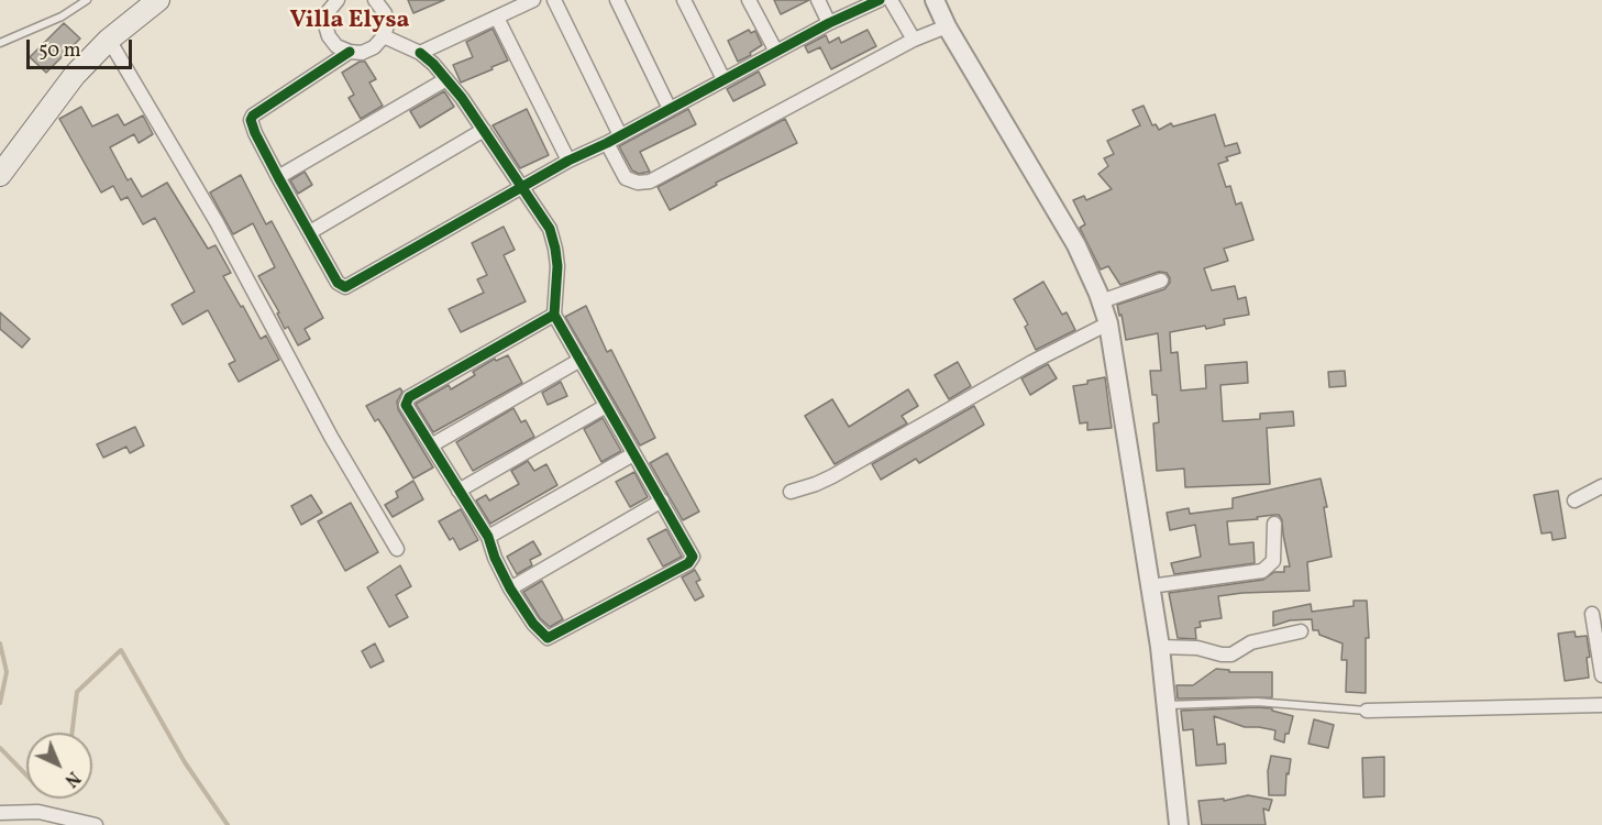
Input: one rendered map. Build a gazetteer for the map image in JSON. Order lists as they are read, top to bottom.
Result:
{
  "districts": ["Villa Elysa"],
  "scale_bar": "50 m",
  "north": "bottom right"
}
